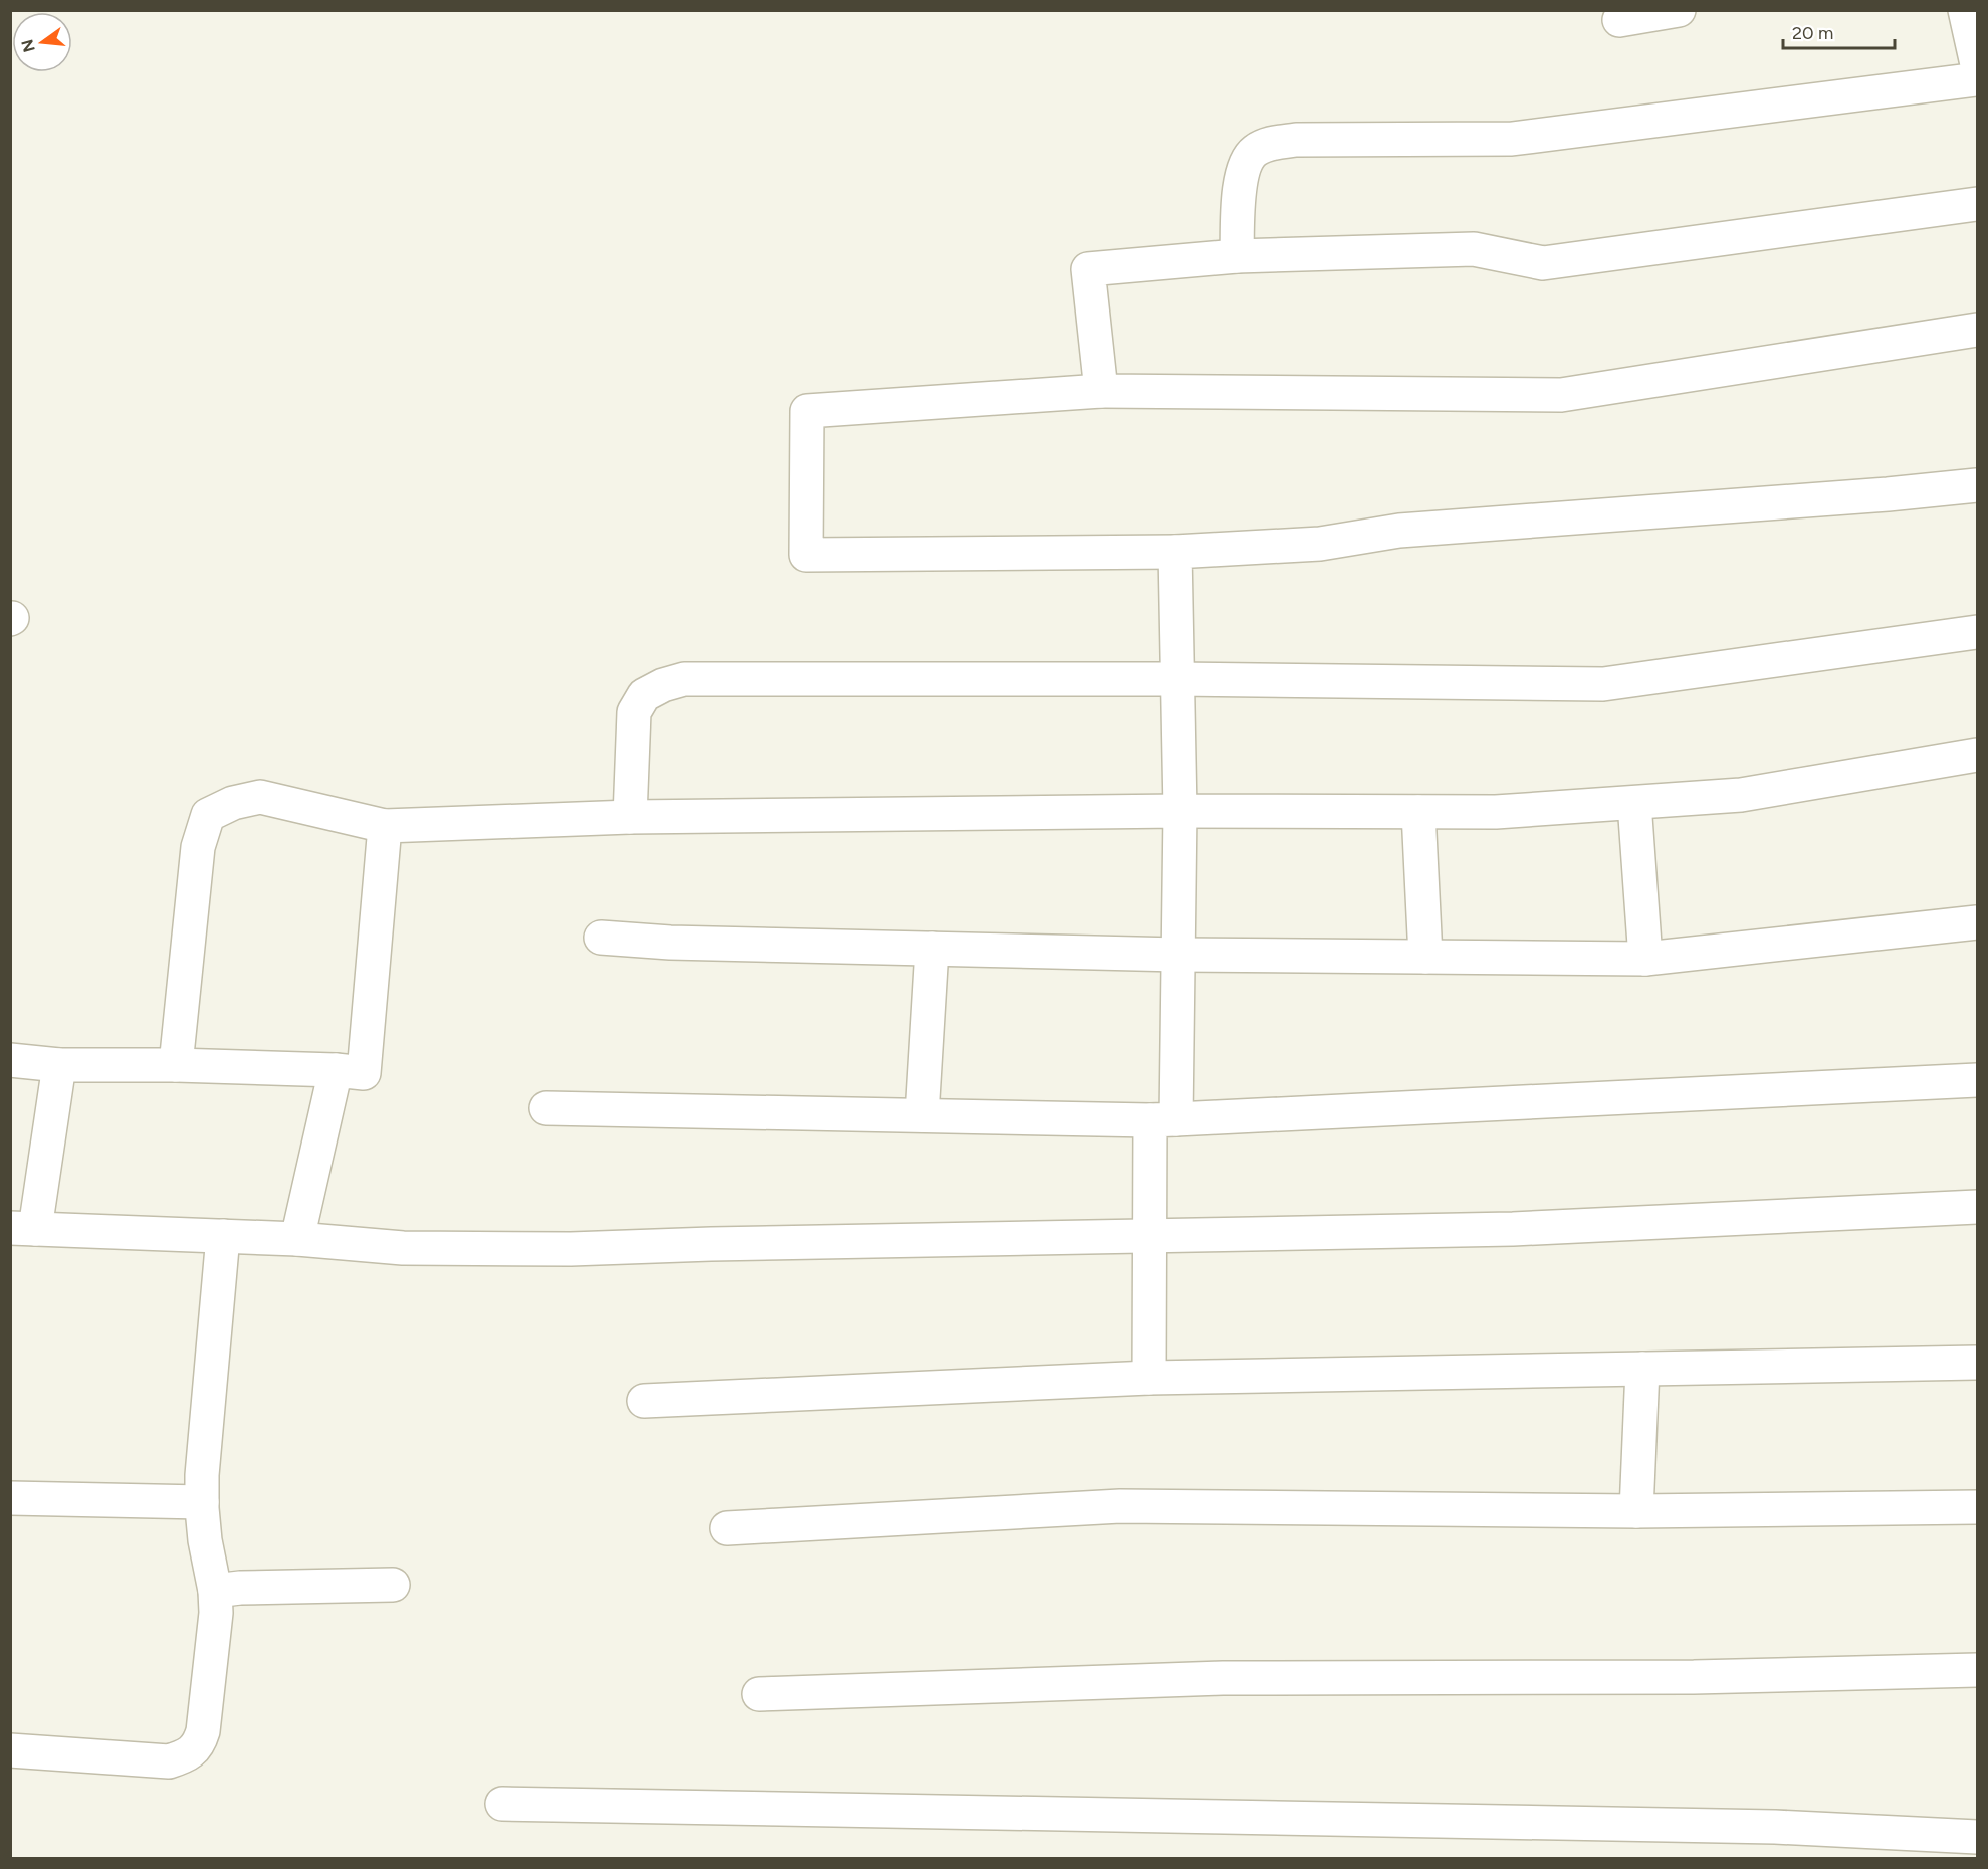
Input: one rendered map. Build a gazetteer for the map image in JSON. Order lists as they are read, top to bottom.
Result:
{
  "scale_bar": "20 m",
  "north": "left"
}
